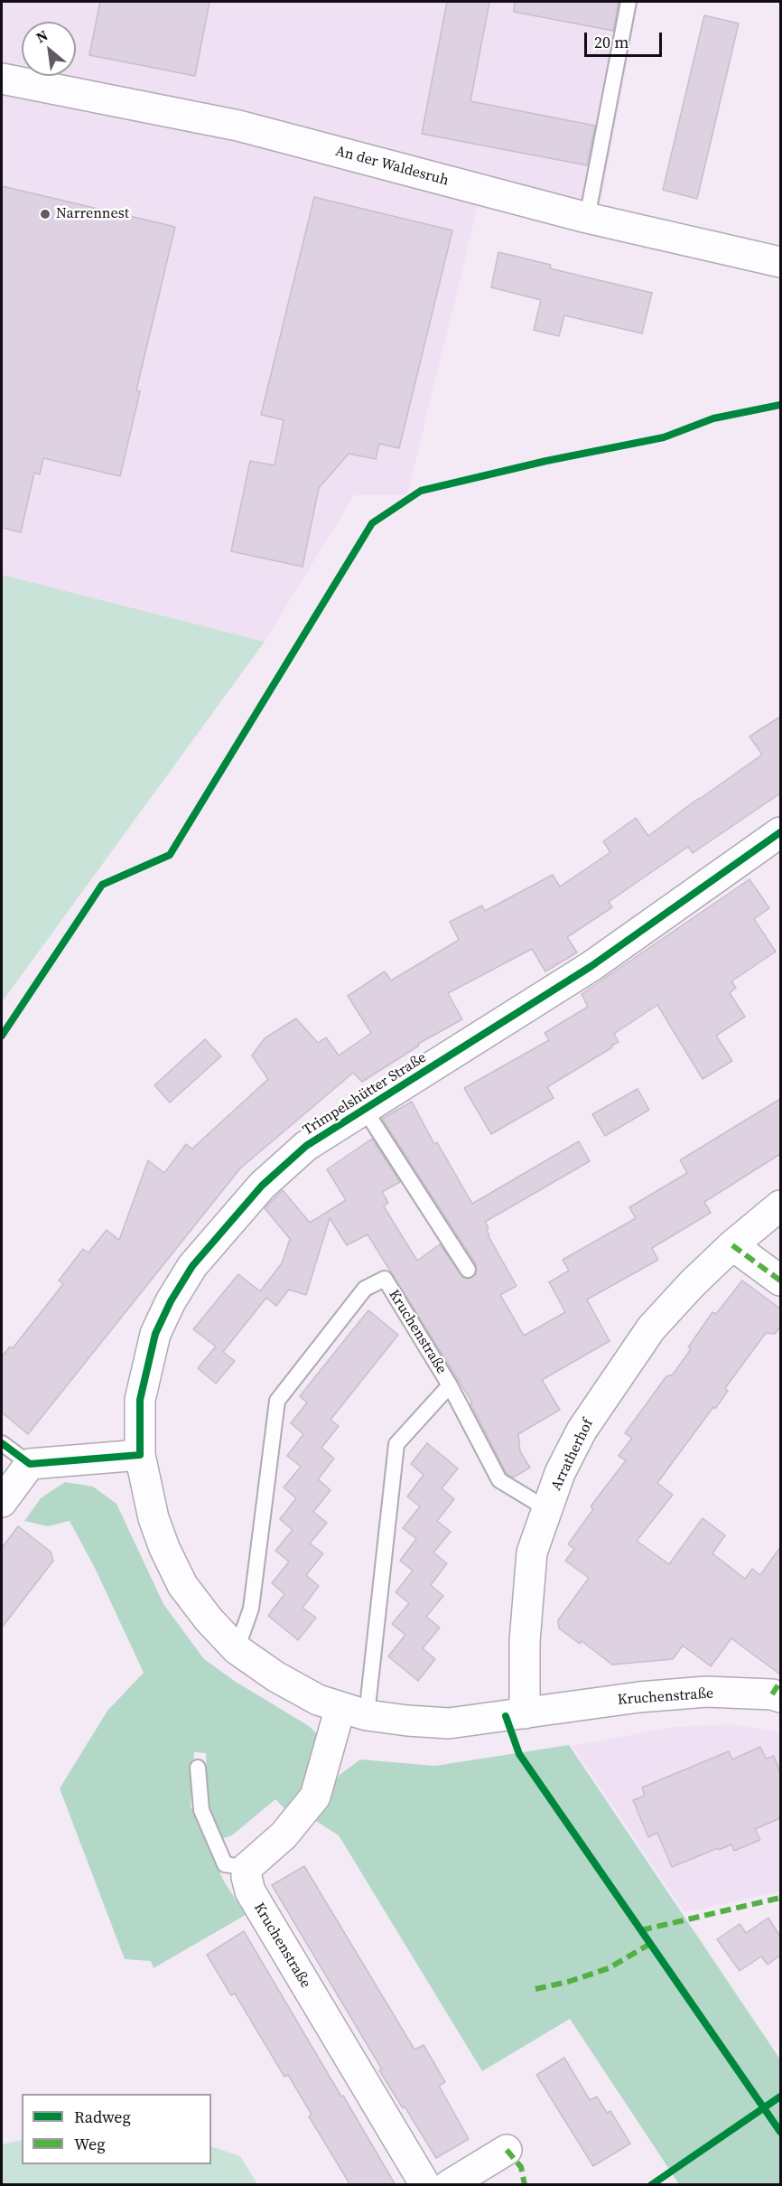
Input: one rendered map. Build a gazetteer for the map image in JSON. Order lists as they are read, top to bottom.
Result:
{
  "streets": {
    "street": [
      "An der Waldesruh",
      "Trimpelshütter Straße",
      "Kruchenstraße",
      "Arratherhof"
    ]
  },
  "crossings": [
    ["Trimpelshütter Straße", "Kruchenstraße"],
    ["Kruchenstraße", "Arratherhof"]
  ],
  "places": ["Narrennest"],
  "legend": ["Radweg", "Weg"],
  "scale_bar": "20 m",
  "north": "top left"
}
